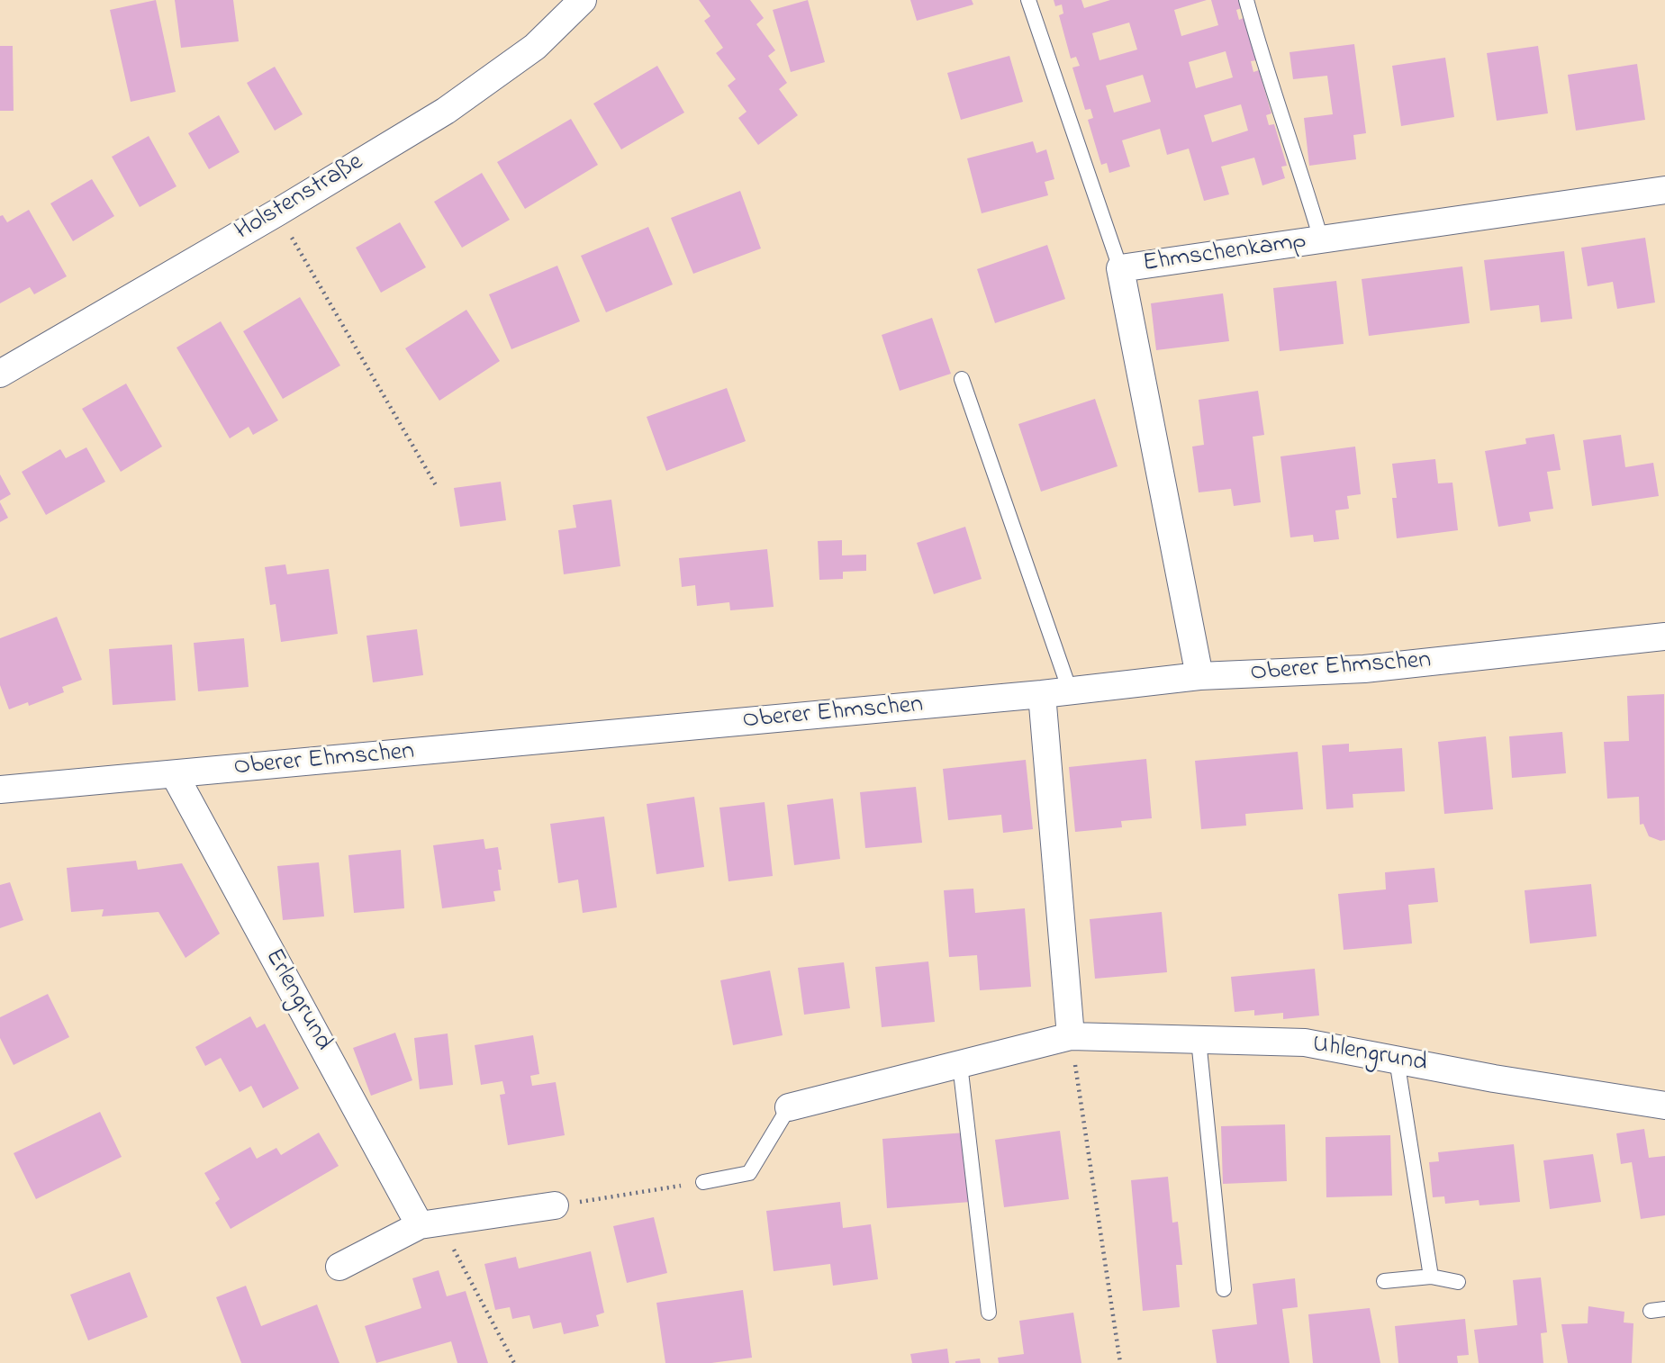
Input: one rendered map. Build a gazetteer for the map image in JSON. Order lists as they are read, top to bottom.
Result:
{
  "streets": {
    "street": [
      "Holstenstraße",
      "Ehmschenkamp",
      "Oberer Ehmschen",
      "Erlengrund",
      "Uhlengrund"
    ]
  },
  "crossings": [
    ["Ehmschenkamp", "Oberer Ehmschen"],
    ["Oberer Ehmschen", "Erlengrund"]
  ]
}
